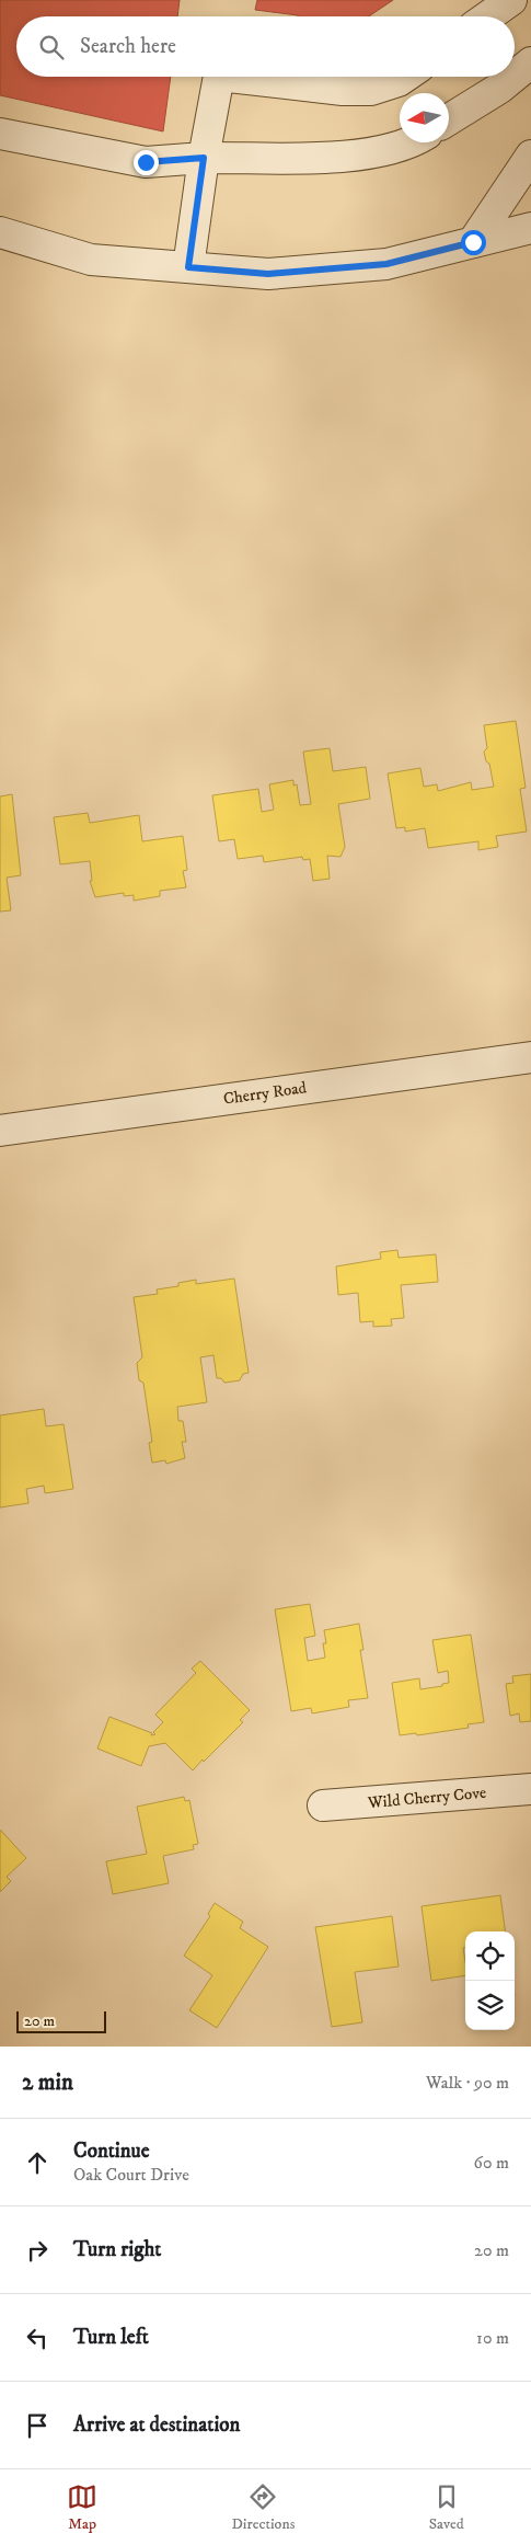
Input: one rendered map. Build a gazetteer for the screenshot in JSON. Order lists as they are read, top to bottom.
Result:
{
  "streets": {
    "street": ["Cherry Road", "Wild Cherry Cove"]
  },
  "scale_bar": "20 m",
  "north": "left",
  "page": {
    "search": "Search here",
    "scale": "20 m",
    "heading": ["2 min", "Walk · 90 m"],
    "list": [
      ["Continue", "Oak Court Drive", "60 m"],
      ["Turn right", "20 m"],
      ["Turn left", "10 m"],
      "Arrive at destination"
    ],
    "nav": ["Map", "Directions", "Saved"]
  }
}
